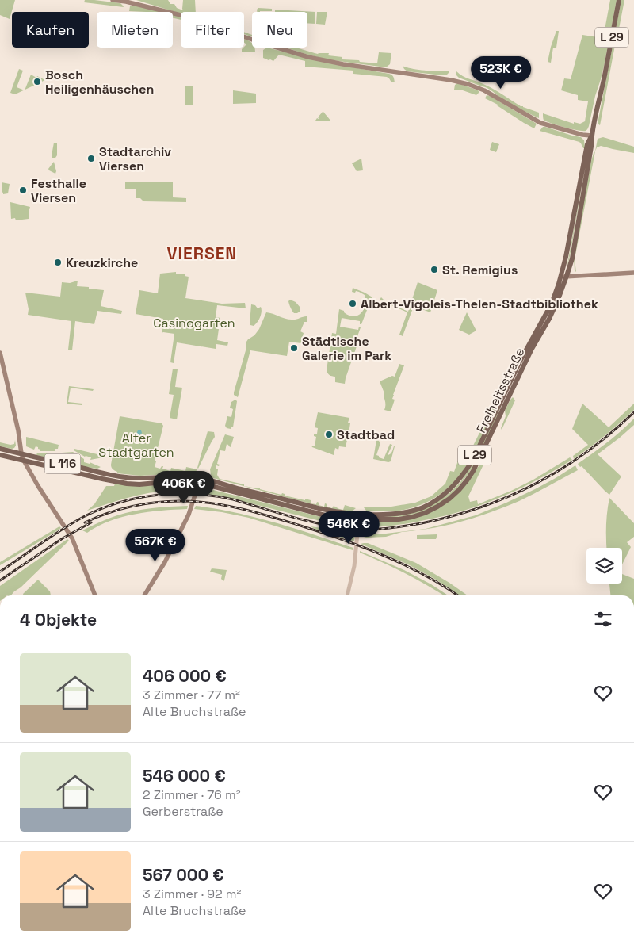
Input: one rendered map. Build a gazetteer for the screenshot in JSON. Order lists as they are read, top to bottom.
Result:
{
  "streets": {
    "main road": ["L 29", "Freiheitsstraße", "L 116"]
  },
  "districts": ["VIERSEN"],
  "parks": ["Casinogarten", "Alter Stadtgarten"],
  "places": [
    "Bosch Heiligenhäuschen",
    "Stadtarchiv Viersen",
    "Festhalle Viersen",
    "Kreuzkirche",
    "St. Remigius",
    "Albert-Vigoleis-Thelen-Stadtbibliothek",
    "Städtische Galerie im Park",
    "Stadtbad"
  ],
  "page": {
    "chip": [
      "Kaufen",
      "Mieten",
      "Filter",
      "Neu"
    ],
    "price": [
      "523K €",
      "406K €",
      "546K €",
      "567K €"
    ],
    "heading": "4 Objekte",
    "list": [
      {
        "name": "406 000 €",
        "note": "3 Zimmer · 77 m² · Alte Bruchstraße"
      },
      {
        "name": "546 000 €",
        "note": "2 Zimmer · 76 m² · Gerberstraße"
      },
      {
        "name": "567 000 €",
        "note": "3 Zimmer · 92 m² · Alte Bruchstraße"
      }
    ]
  }
}
